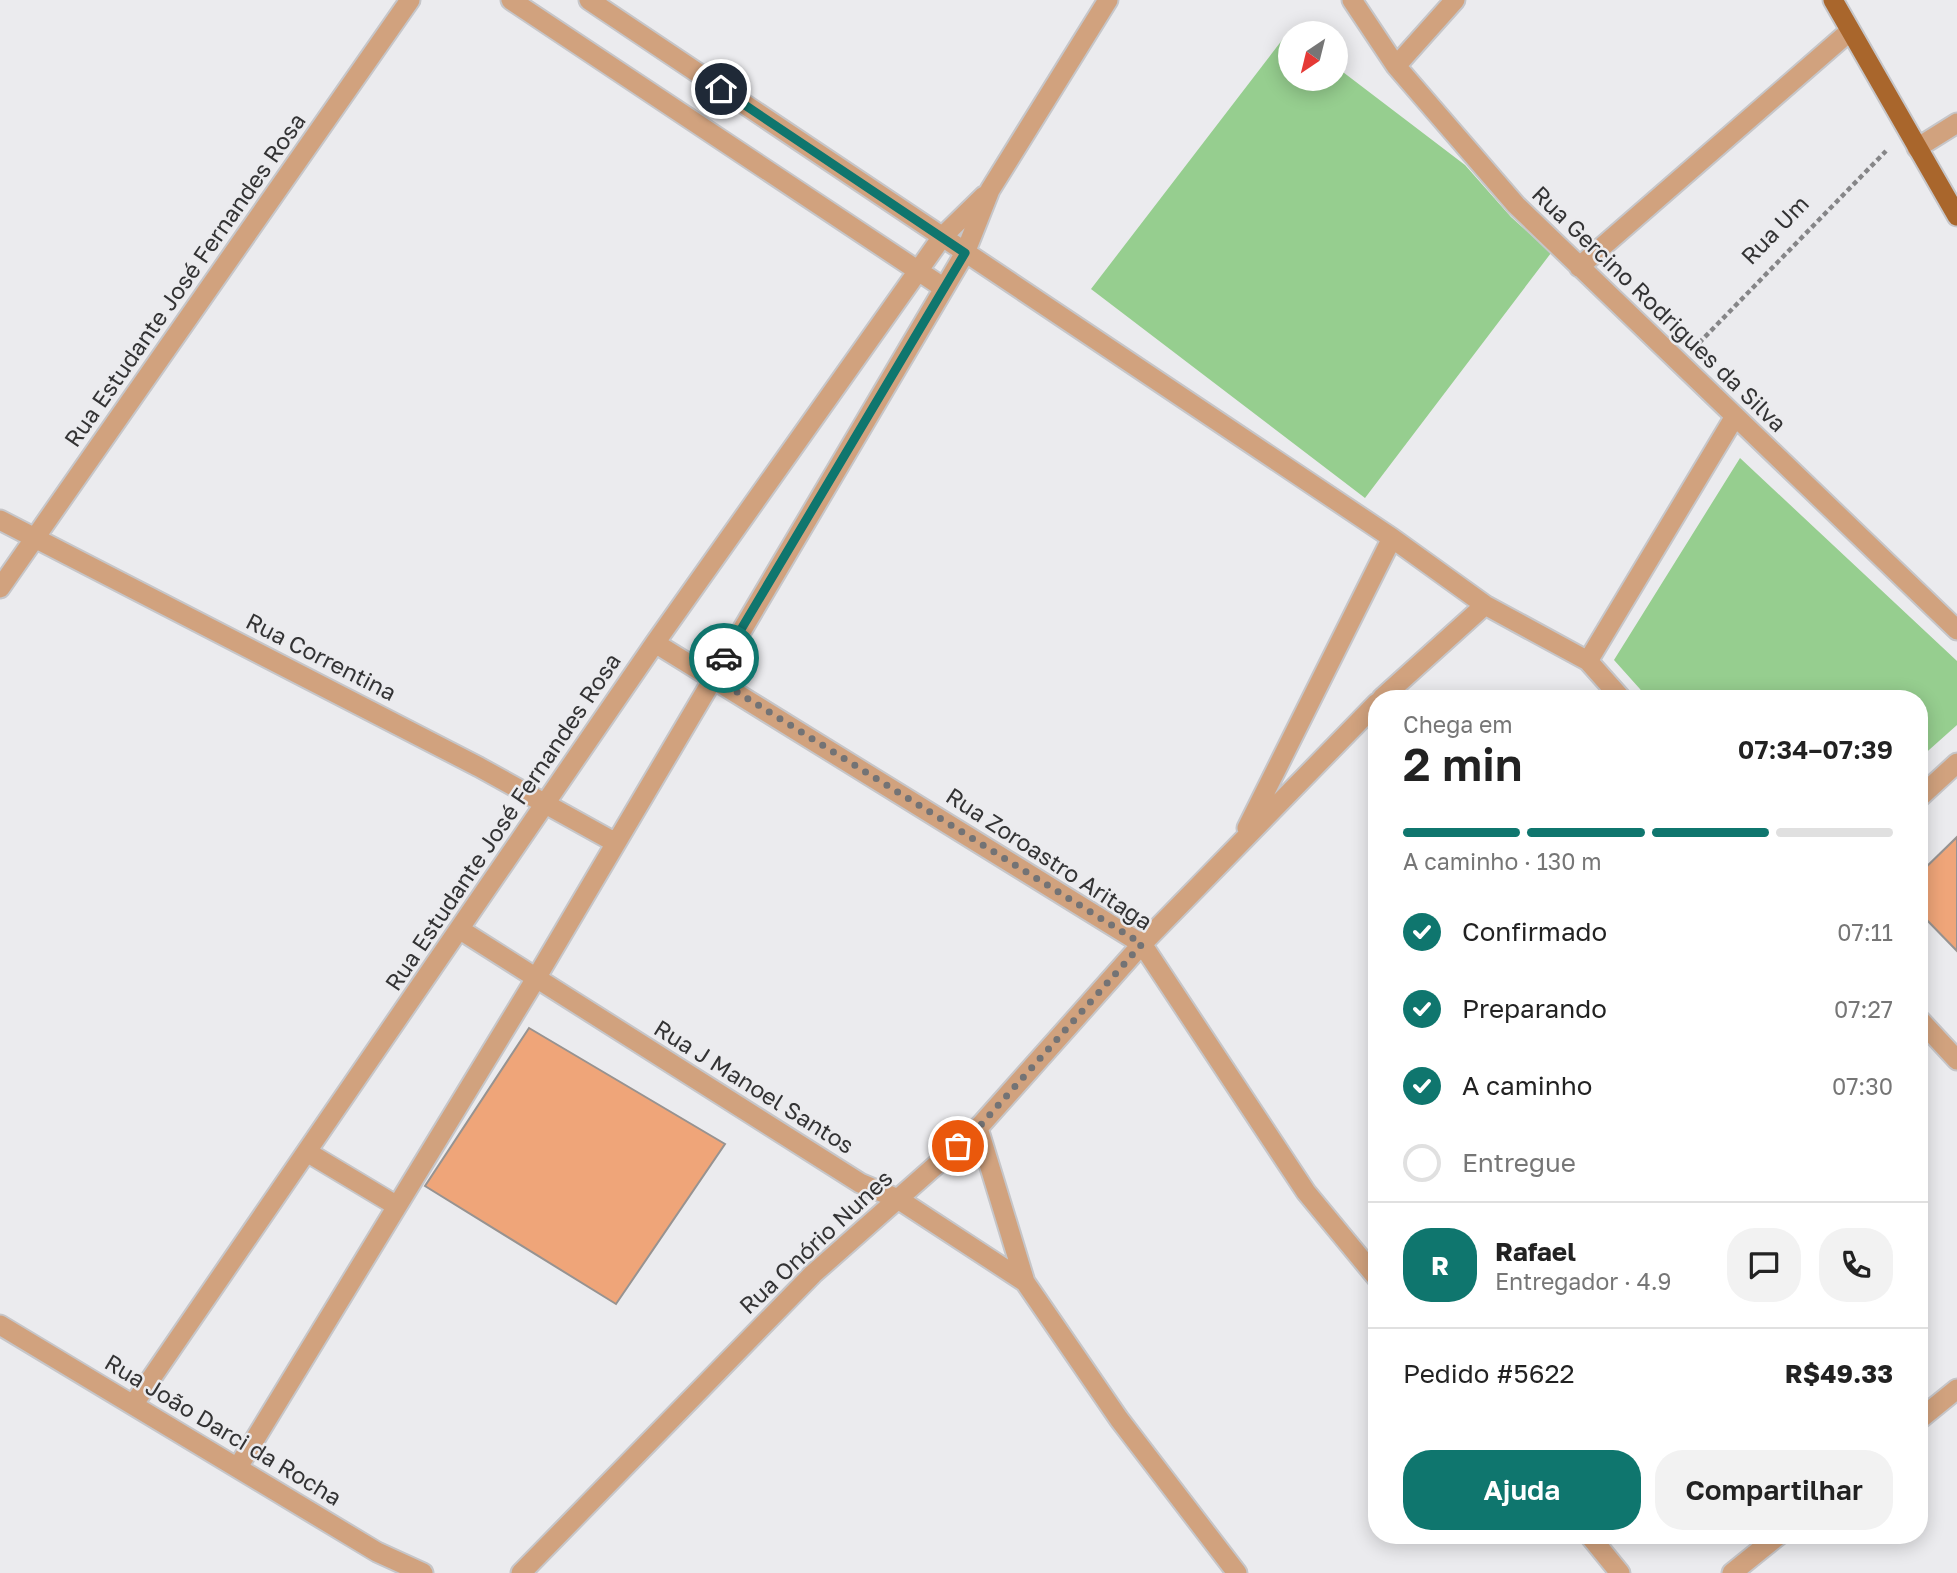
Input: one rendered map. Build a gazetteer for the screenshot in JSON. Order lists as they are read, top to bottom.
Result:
{
  "streets": {
    "street": [
      "Rua Estudante José Fernandes Rosa",
      "Rua Gercino Rodrigues da Silva",
      "Rua Correntina",
      "Rua Zoroastro Aritaga",
      "Rua J Manoel Santos",
      "Rua Onório Nunes",
      "Rua João Darci da Rocha"
    ],
    "path": ["Rua Um"]
  },
  "crossings": [
    ["Rua Um", "Rua Gercino Rodrigues da Silva"],
    ["Rua Estudante José Fernandes Rosa", "Rua Correntina"],
    ["Rua Estudante José Fernandes Rosa", "Rua Zoroastro Aritaga"],
    ["Rua Estudante José Fernandes Rosa", "Rua J Manoel Santos"],
    ["Rua Estudante José Fernandes Rosa", "Rua João Darci da Rocha"],
    ["Rua Zoroastro Aritaga", "Rua Onório Nunes"],
    ["Rua J Manoel Santos", "Rua Onório Nunes"]
  ],
  "north": "bottom left",
  "page": {
    "heading": ["2 min", "Chega em", "07:34–07:39"],
    "panel": [
      "Rafael",
      "Entregador · 4.9",
      "Pedido #5622",
      "R$49.33"
    ],
    "bar": "A caminho · 130 m",
    "list": [
      ["Confirmado", "07:11"],
      ["Preparando", "07:27"],
      ["A caminho", "07:30"],
      "Entregue"
    ],
    "round": "R",
    "buttons": ["Ajuda", "Compartilhar"]
  }
}
